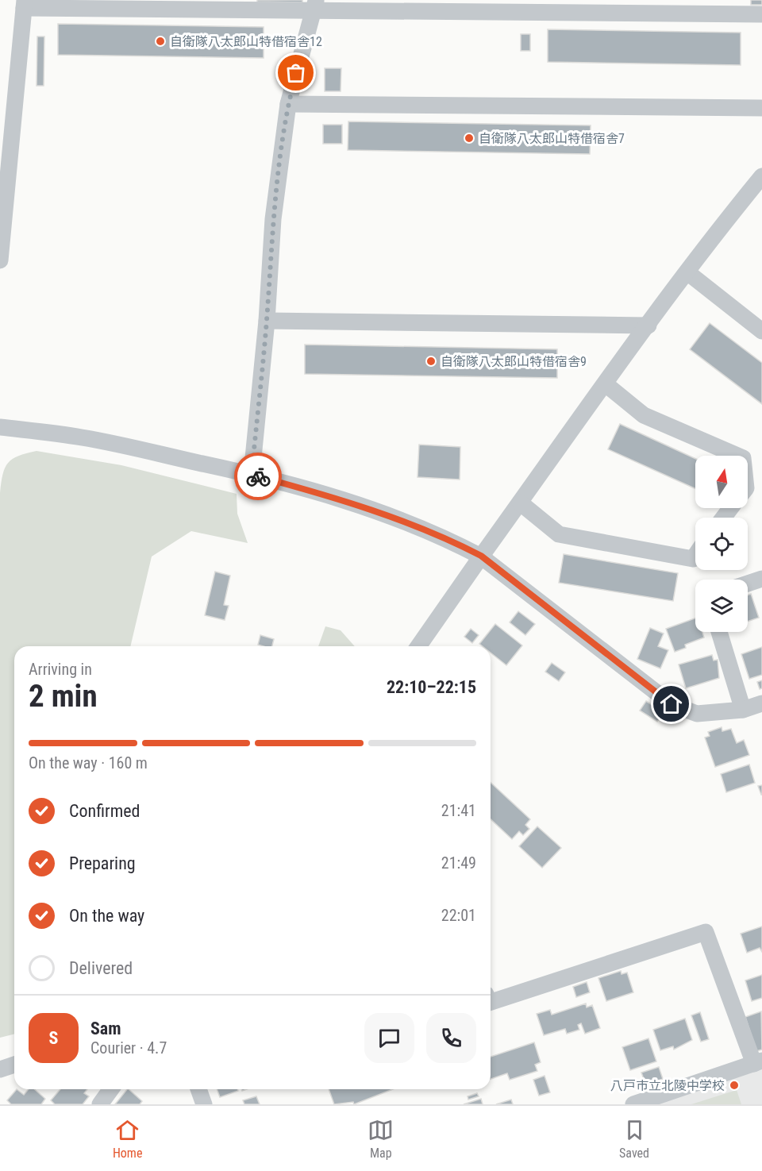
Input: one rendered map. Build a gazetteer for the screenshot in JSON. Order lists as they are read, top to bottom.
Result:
{
  "places": [
    "自衛隊八太郎山特借宿舎12",
    "自衛隊八太郎山特借宿舎7",
    "自衛隊八太郎山特借宿舎9",
    "八戸市立北陵中学校"
  ],
  "north": "top",
  "page": {
    "heading": ["2 min", "Arriving in", "22:10–22:15"],
    "panel": ["Sam", "Courier · 4.7"],
    "bar": "On the way · 160 m",
    "list": [
      ["Confirmed", "21:41"],
      ["Preparing", "21:49"],
      ["On the way", "22:01"],
      "Delivered"
    ],
    "round": "S",
    "tabs": ["Home", "Map", "Saved"]
  }
}
